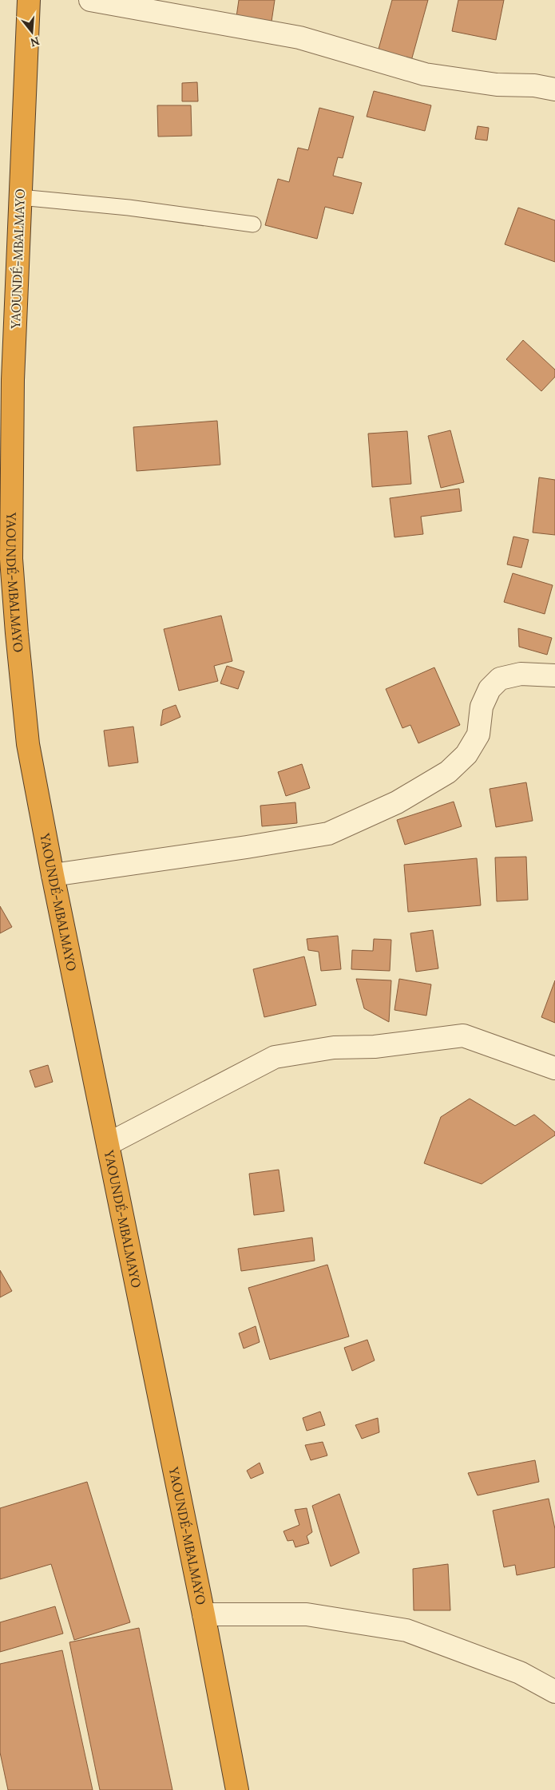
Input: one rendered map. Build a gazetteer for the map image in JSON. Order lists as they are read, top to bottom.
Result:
{
  "streets": {
    "highway": ["YAOUNDÉ-MBALMAYO"]
  },
  "north": "bottom"
}
